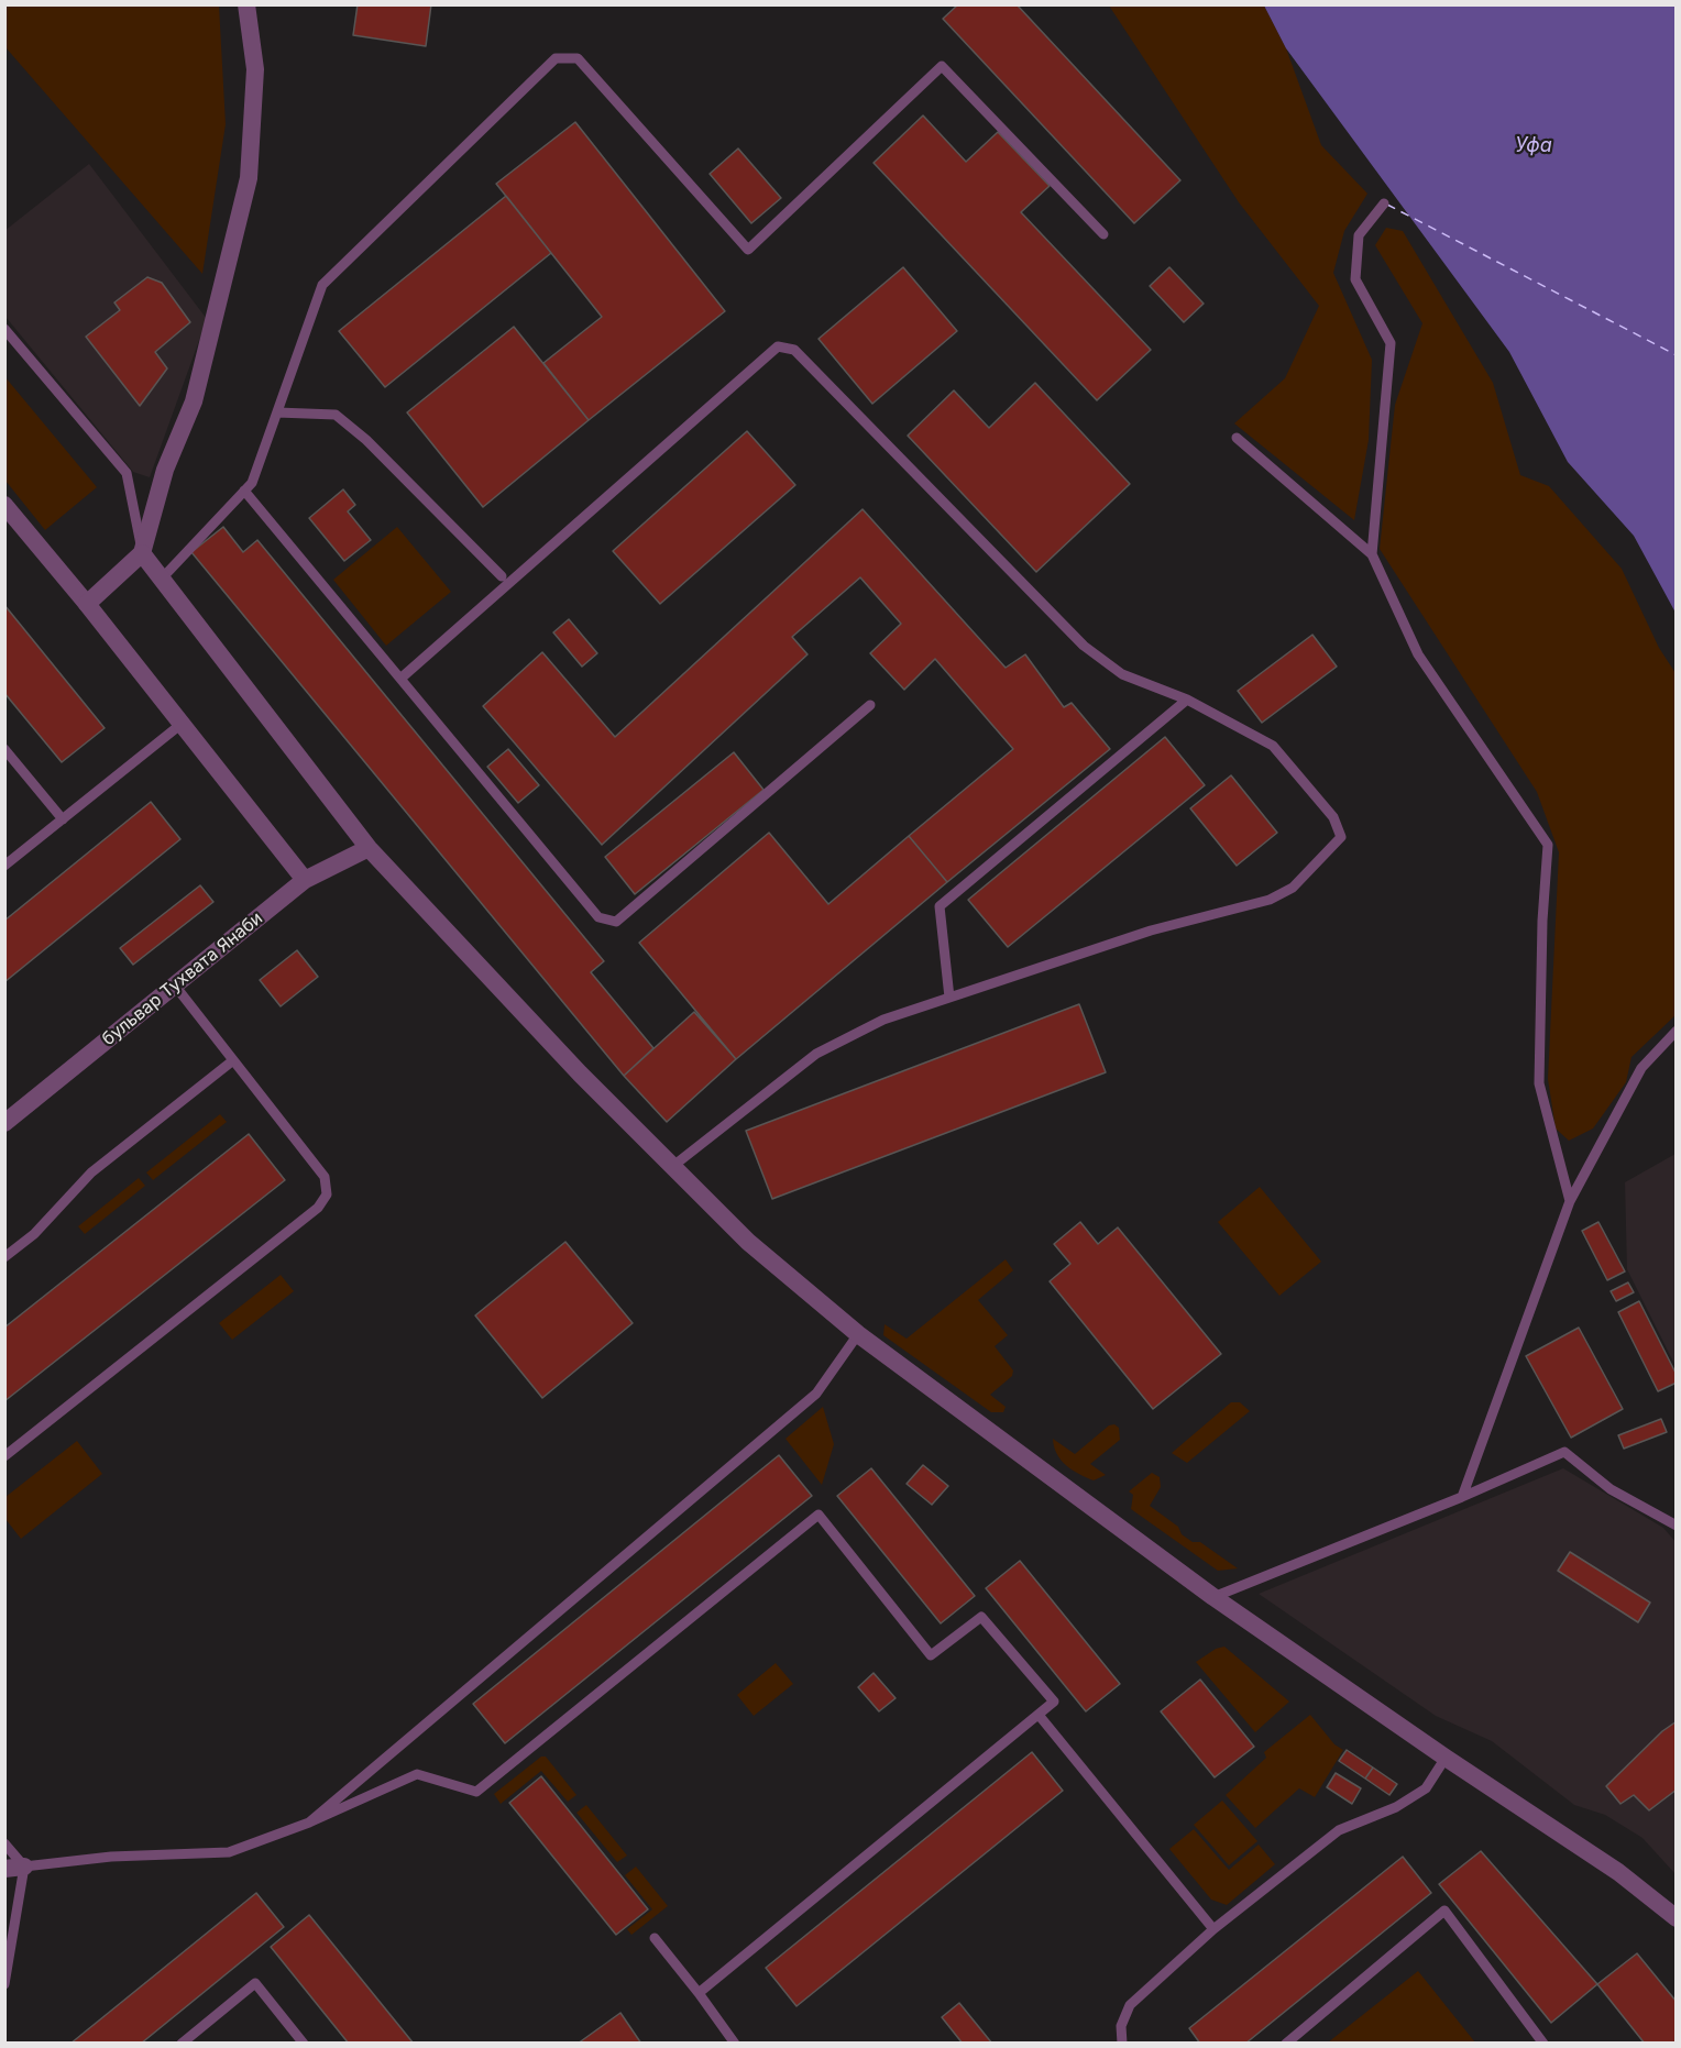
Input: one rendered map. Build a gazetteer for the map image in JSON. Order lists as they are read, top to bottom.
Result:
{
  "streets": {
    "street": ["бульвар Тухвата Янаби"]
  },
  "water": ["Уфа"]
}
